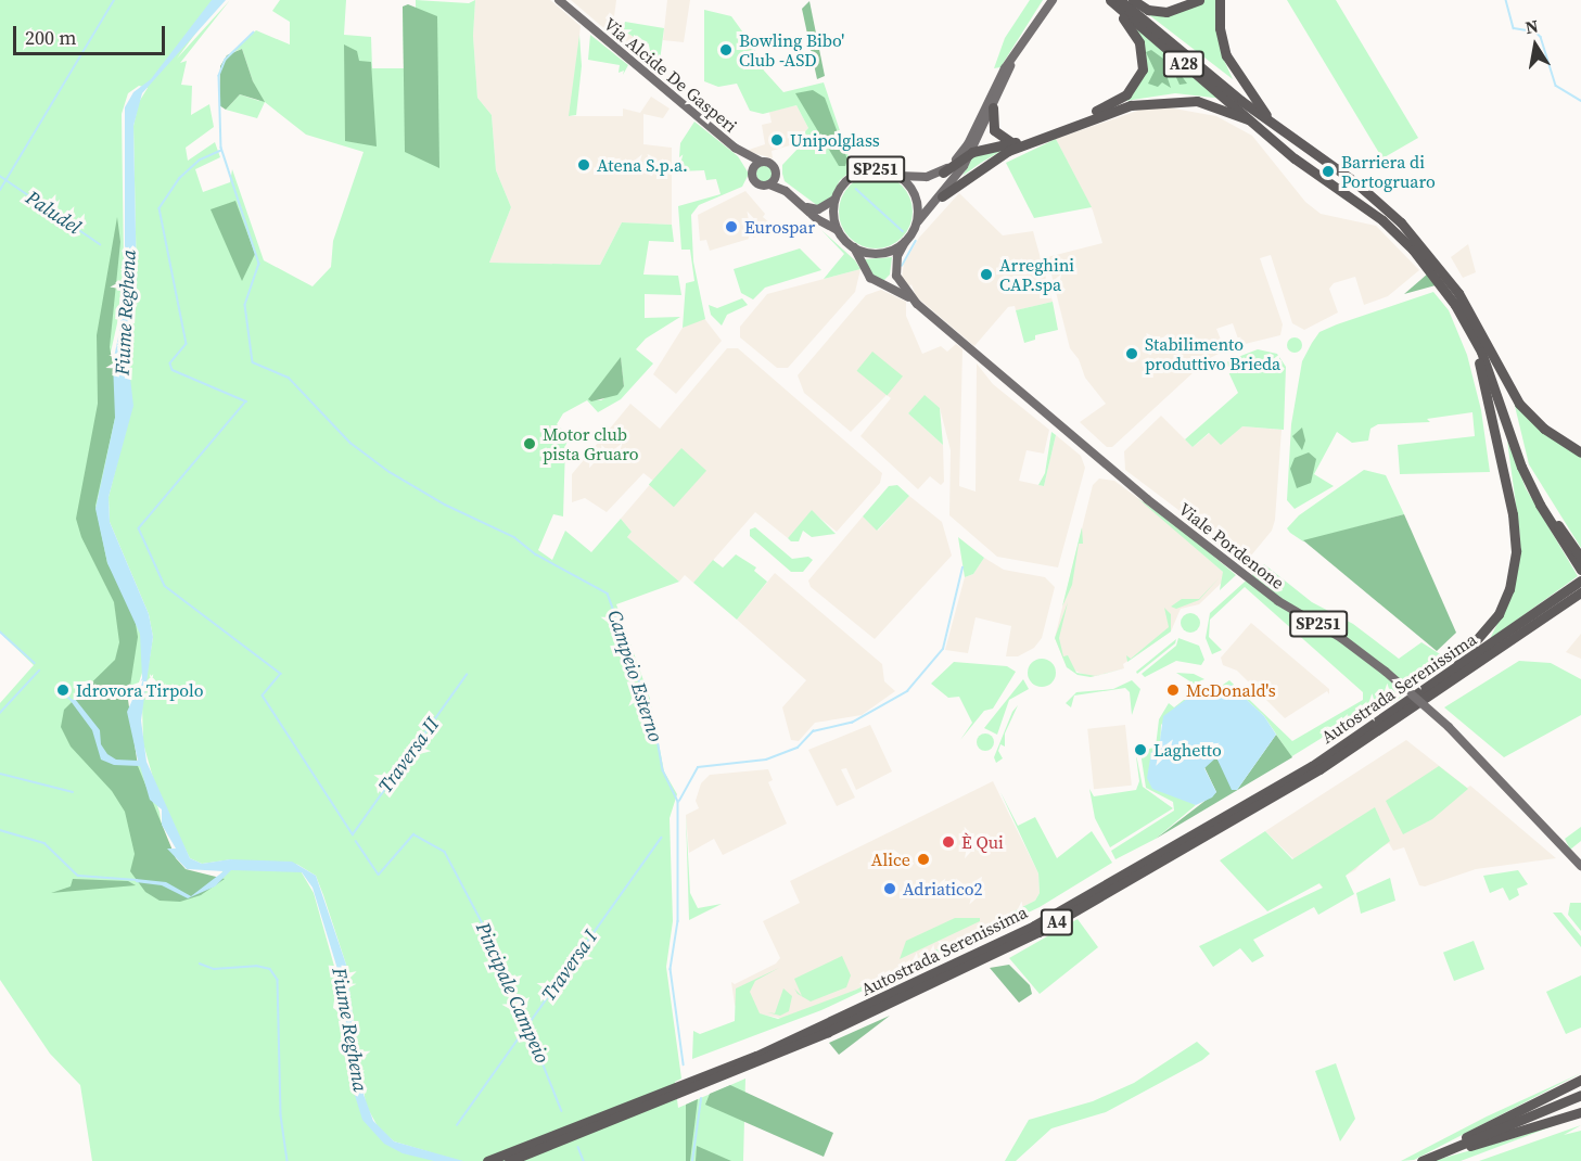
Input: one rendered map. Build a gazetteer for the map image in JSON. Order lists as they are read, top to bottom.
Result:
{
  "streets": {
    "highway": ["A28", "Autostrada Serenissima", "A4"],
    "main road": ["Via Alcide De Gasperi", "SP251", "Viale Pordenone"]
  },
  "crossings": [
    ["SP251", "Viale Pordenone"]
  ],
  "water": [
    "Paludel",
    "Fiume Reghena",
    "Campeio Esterno",
    "Traversa II",
    "Traversa I",
    "Pincipale Campeio"
  ],
  "places": [
    "Bowling Bibo' Club -ASD",
    "Unipolglass",
    "Atena S.p.a.",
    "Barriera di Portogruaro",
    "Eurospar",
    "Arreghini CAP.spa",
    "Stabilimento produttivo Brieda",
    "Motor club pista Gruaro",
    "Idrovora Tirpolo",
    "McDonald's",
    "Laghetto",
    "È Qui",
    "Alice",
    "Adriatico2"
  ],
  "scale_bar": "200 m",
  "north": "top"
}
